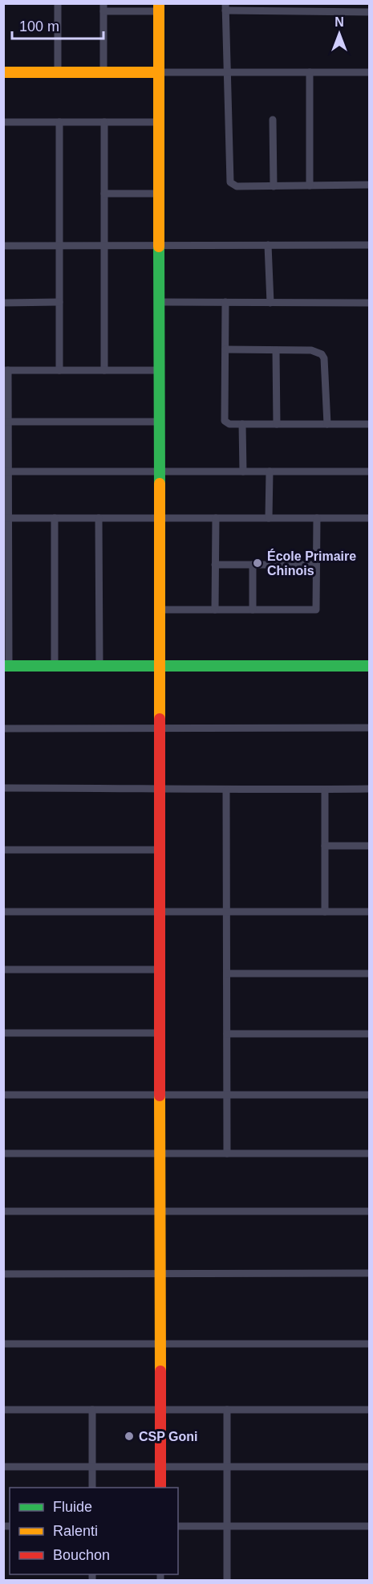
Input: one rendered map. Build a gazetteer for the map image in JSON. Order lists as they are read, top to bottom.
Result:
{
  "places": ["École Primaire Chinois", "CSP Goni"],
  "legend": ["Fluide", "Ralenti", "Bouchon"],
  "scale_bar": "100 m",
  "north": "top"
}
